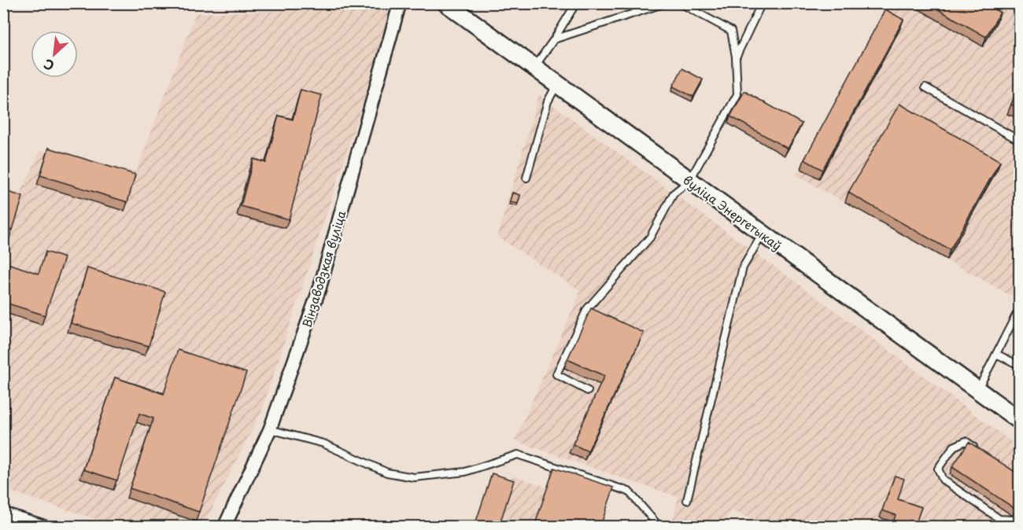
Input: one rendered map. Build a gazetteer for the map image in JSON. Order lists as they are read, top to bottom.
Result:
{
  "streets": {
    "main road": ["вуліца Энергетыкаў"],
    "street": ["Вінзаводзкая вуліца"]
  },
  "north": "bottom left"
}
